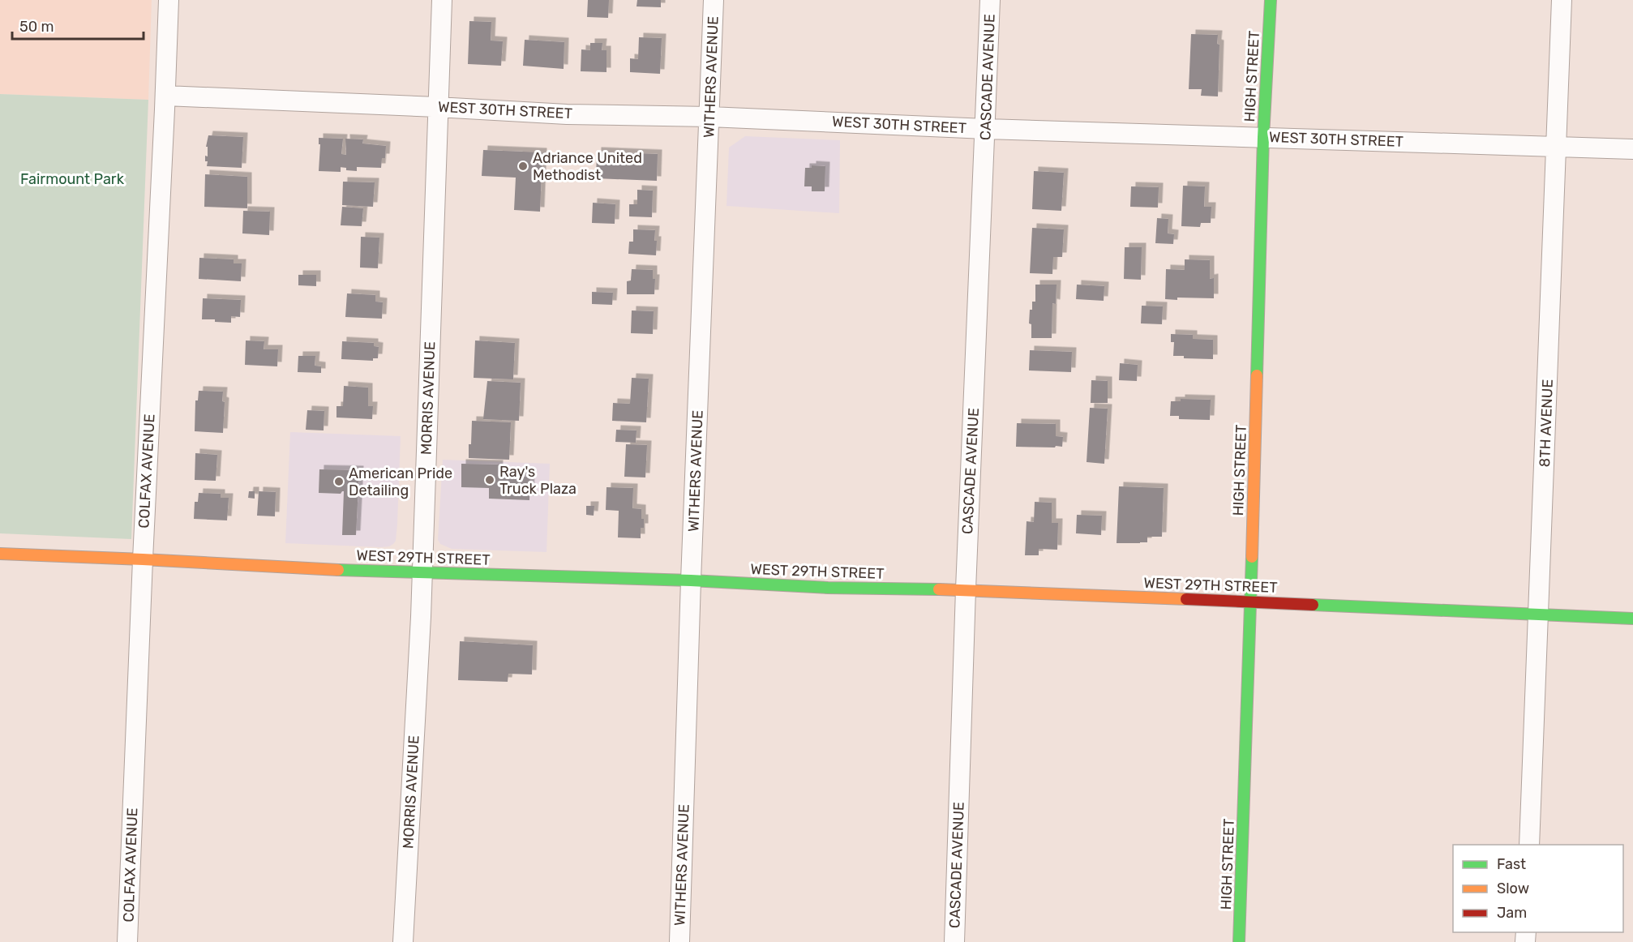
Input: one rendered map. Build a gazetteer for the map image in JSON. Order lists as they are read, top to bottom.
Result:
{
  "streets": {
    "street": [
      "HIGH STREET",
      "WITHERS AVENUE",
      "CASCADE AVENUE",
      "WEST 30TH STREET",
      "MORRIS AVENUE",
      "8TH AVENUE",
      "COLFAX AVENUE",
      "WEST 29TH STREET"
    ]
  },
  "crossings": [
    ["HIGH STREET", "WEST 30TH STREET"],
    ["HIGH STREET", "WEST 29TH STREET"],
    ["WITHERS AVENUE", "WEST 30TH STREET"],
    ["WITHERS AVENUE", "WEST 29TH STREET"],
    ["CASCADE AVENUE", "WEST 30TH STREET"],
    ["CASCADE AVENUE", "WEST 29TH STREET"],
    ["WEST 30TH STREET", "MORRIS AVENUE"],
    ["WEST 30TH STREET", "8TH AVENUE"],
    ["WEST 30TH STREET", "COLFAX AVENUE"],
    ["MORRIS AVENUE", "WEST 29TH STREET"],
    ["8TH AVENUE", "WEST 29TH STREET"],
    ["COLFAX AVENUE", "WEST 29TH STREET"]
  ],
  "parks": ["Fairmount Park"],
  "places": ["Adriance United Methodist", "Ray's Truck Plaza", "American Pride Detailing"],
  "legend": ["Fast", "Slow", "Jam"],
  "scale_bar": "50 m"
}
